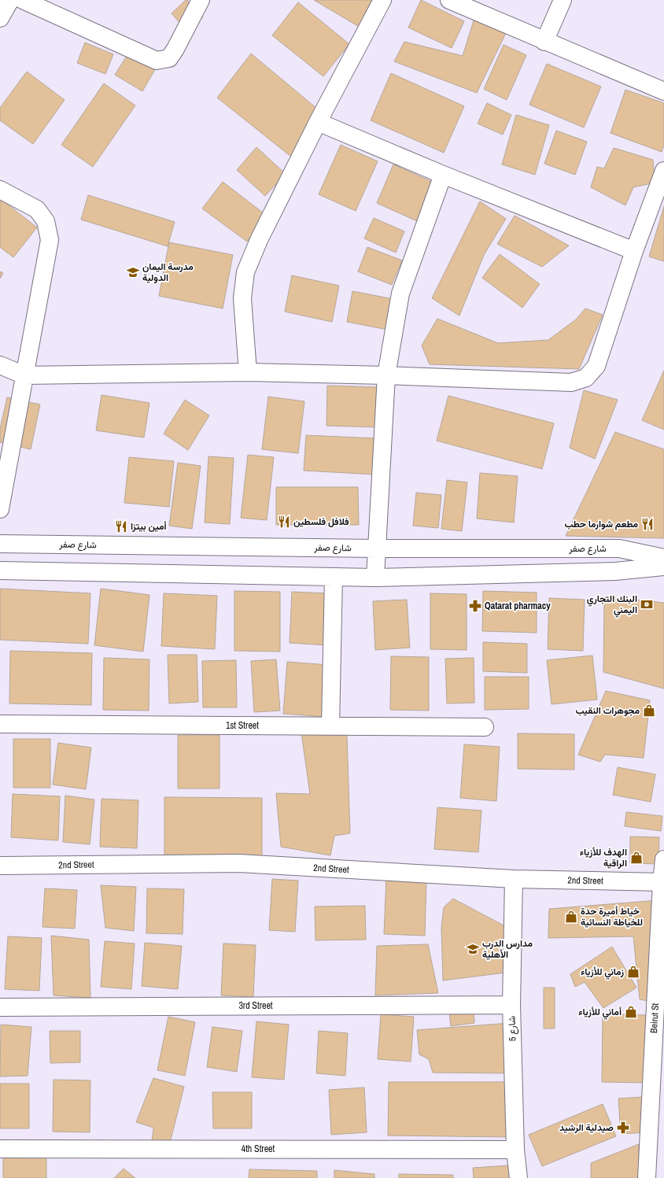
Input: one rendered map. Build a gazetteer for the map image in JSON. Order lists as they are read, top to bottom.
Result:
{
  "streets": {
    "street": [
      "شارع صفر",
      "1st Street",
      "2nd Street",
      "3rd Street",
      "Beirut St",
      "شارع 5",
      "4th Street"
    ]
  },
  "crossings": [
    ["2nd Street", "Beirut St"],
    ["2nd Street", "شارع 5"],
    ["3rd Street", "شارع 5"],
    ["شارع 5", "4th Street"]
  ],
  "places": {
    "school or university": ["مدرسة اليمان الدولية", "مدارس الدرب الأهلية"],
    "restaurant": ["فلافل فلسطين", "مطعم شوارما حطب", "أمين بيتزا"],
    "bank": ["البنك التجاري اليمني"],
    "pharmacy": ["Qatarat pharmacy", "صيدلية الرشيد"],
    "shop": [
      "مجوهرات النقيب",
      "الهدف للأزياء الراقية",
      "خياط أميرة حدة للخياطة النسائية",
      "زماني للأزياء",
      "أماني للأزياء"
    ]
  }
}
